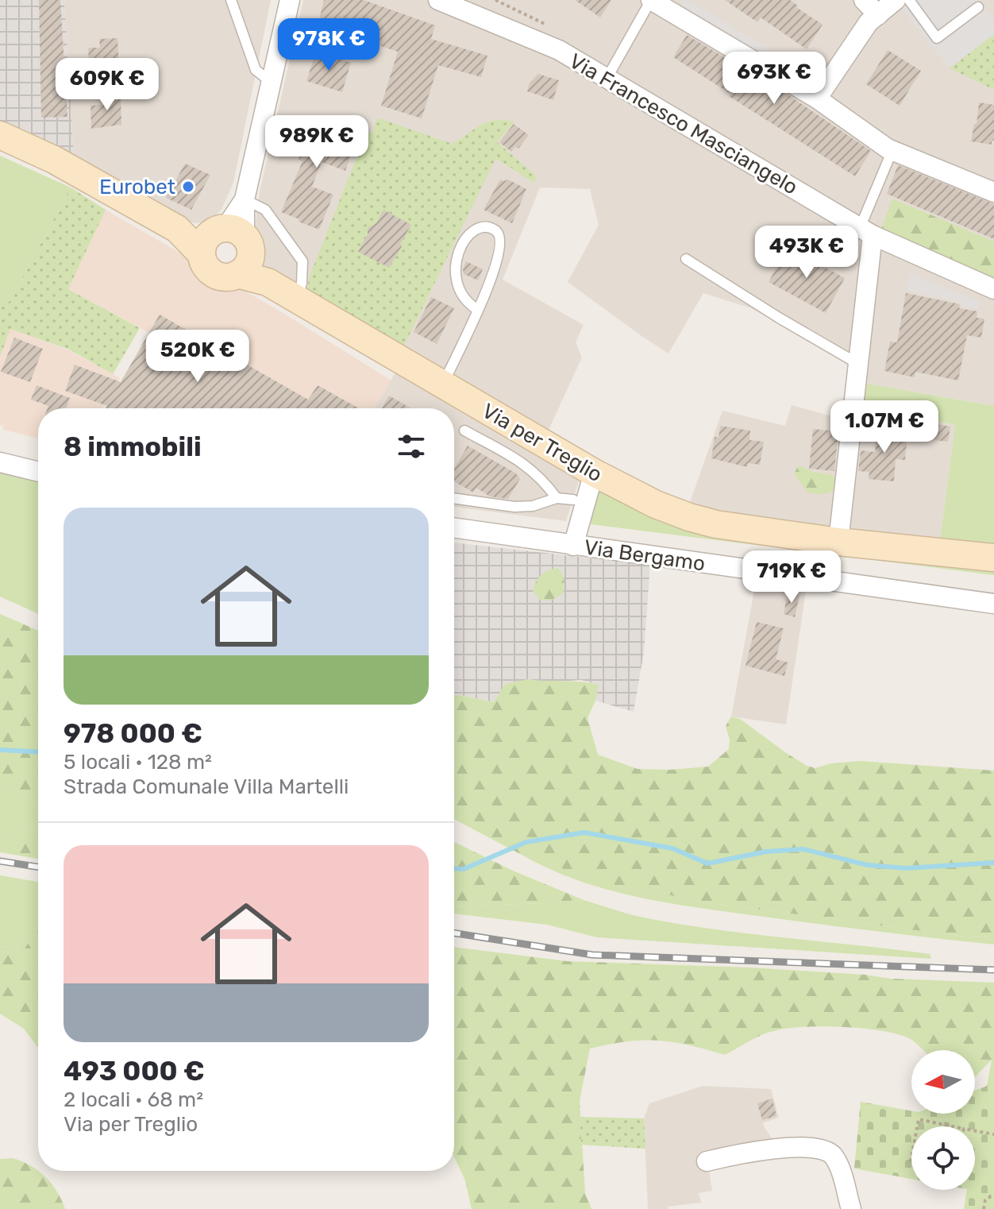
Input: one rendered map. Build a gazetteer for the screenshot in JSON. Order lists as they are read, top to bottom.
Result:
{
  "streets": {
    "main road": ["Via per Treglio"],
    "street": ["Via Francesco Masciangelo", "Via Bergamo"]
  },
  "places": ["Eurobet"],
  "north": "left",
  "page": {
    "price": [
      "978K €",
      "693K €",
      "609K €",
      "989K €",
      "493K €",
      "520K €",
      "1.07M €",
      "719K €"
    ],
    "heading": "8 immobili",
    "list": [
      {
        "name": "978 000 €",
        "note": "5 locali · 128 m² · Strada Comunale Villa Martelli"
      },
      {
        "name": "493 000 €",
        "note": "2 locali · 68 m² · Via per Treglio"
      }
    ]
  }
}
